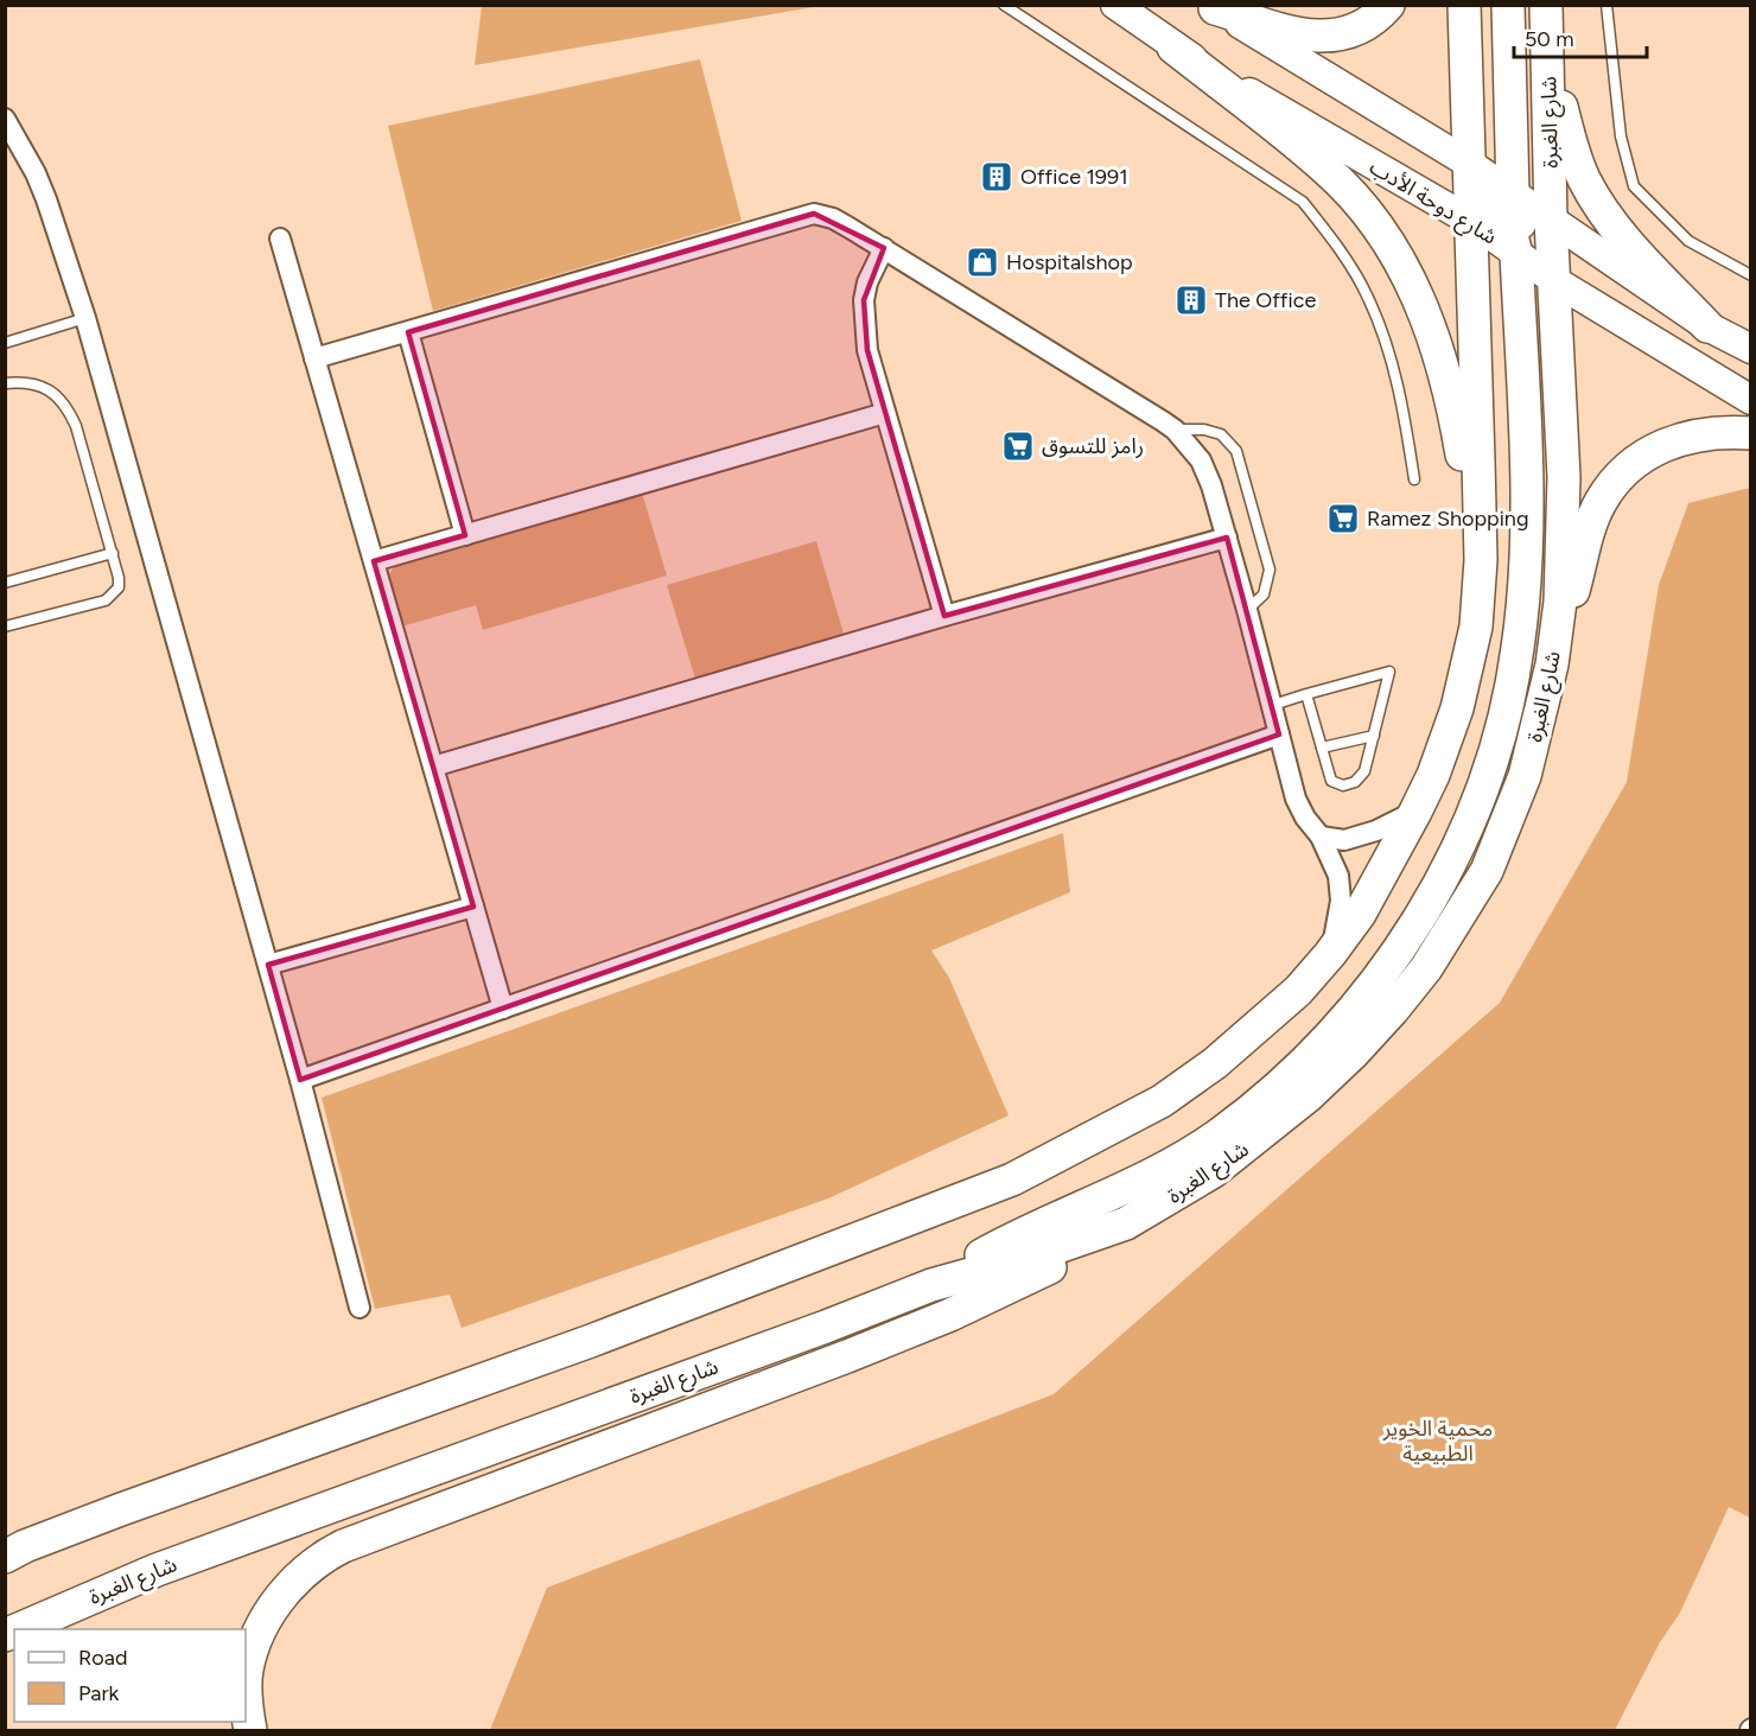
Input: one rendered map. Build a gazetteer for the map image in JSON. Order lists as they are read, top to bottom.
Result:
{
  "streets": {
    "main road": ["شارع الغبرة", "شارع دوحة الأدب"]
  },
  "crossings": [
    ["شارع الغبرة", "شارع دوحة الأدب"]
  ],
  "parks": ["محمية الخوير الطبيعية"],
  "places": {
    "building": ["Office 1991", "The Office"],
    "shop": ["Hospitalshop"],
    "supermarket": ["رامز للتسوق", "Ramez Shopping"]
  },
  "legend": ["Road", "Park"],
  "scale_bar": "50 m"
}
